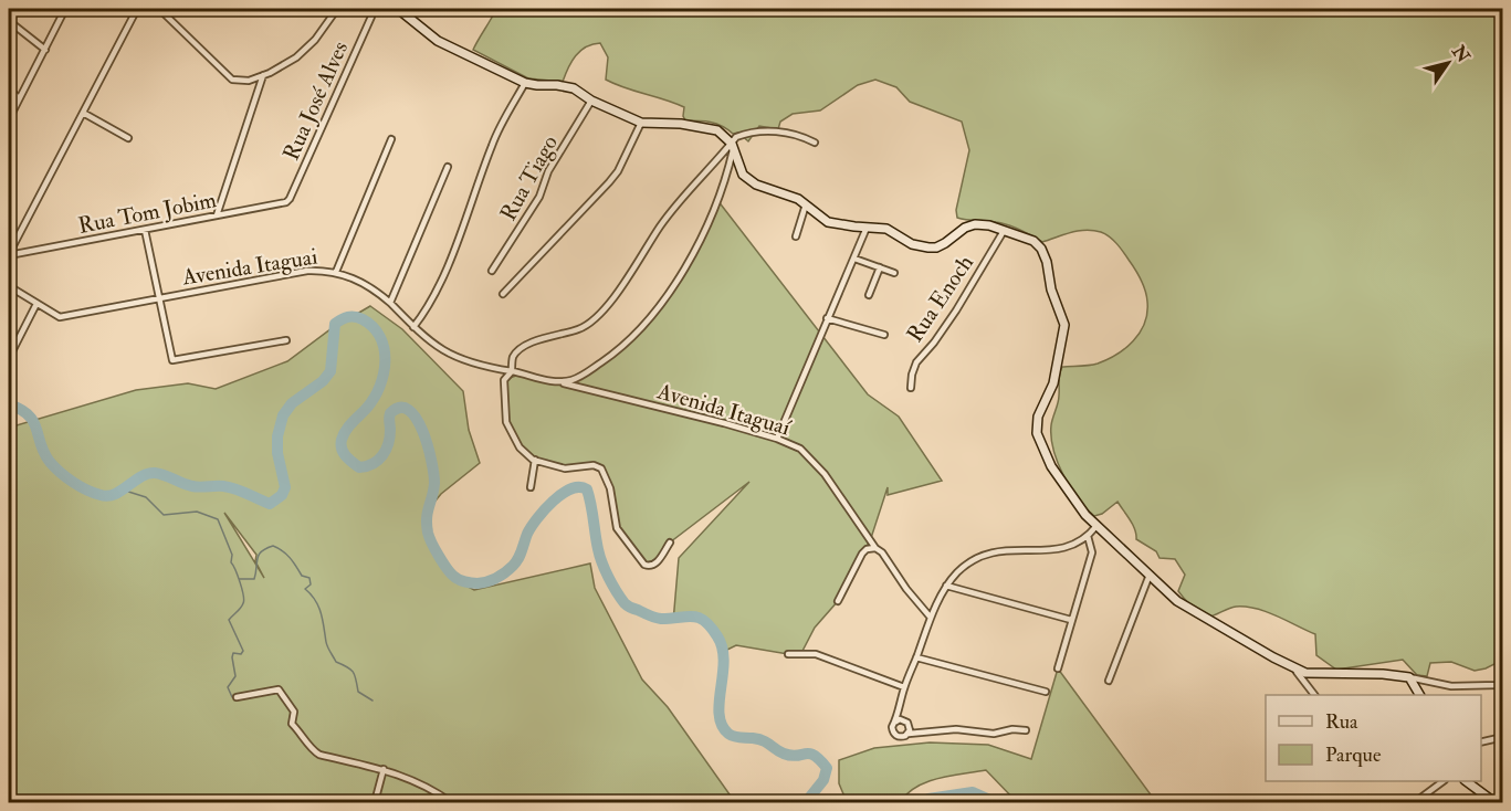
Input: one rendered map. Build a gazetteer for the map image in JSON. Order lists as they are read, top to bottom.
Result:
{
  "streets": {
    "street": [
      "Rua José Alves",
      "Rua Tiago",
      "Rua Tom Jobim",
      "Avenida Itaguai",
      "Rua Enoch",
      "Avenida Itaguaí"
    ]
  },
  "crossings": [
    ["Rua José Alves", "Rua Tom Jobim"]
  ],
  "legend": ["Rua", "Parque"],
  "north": "top right"
}
